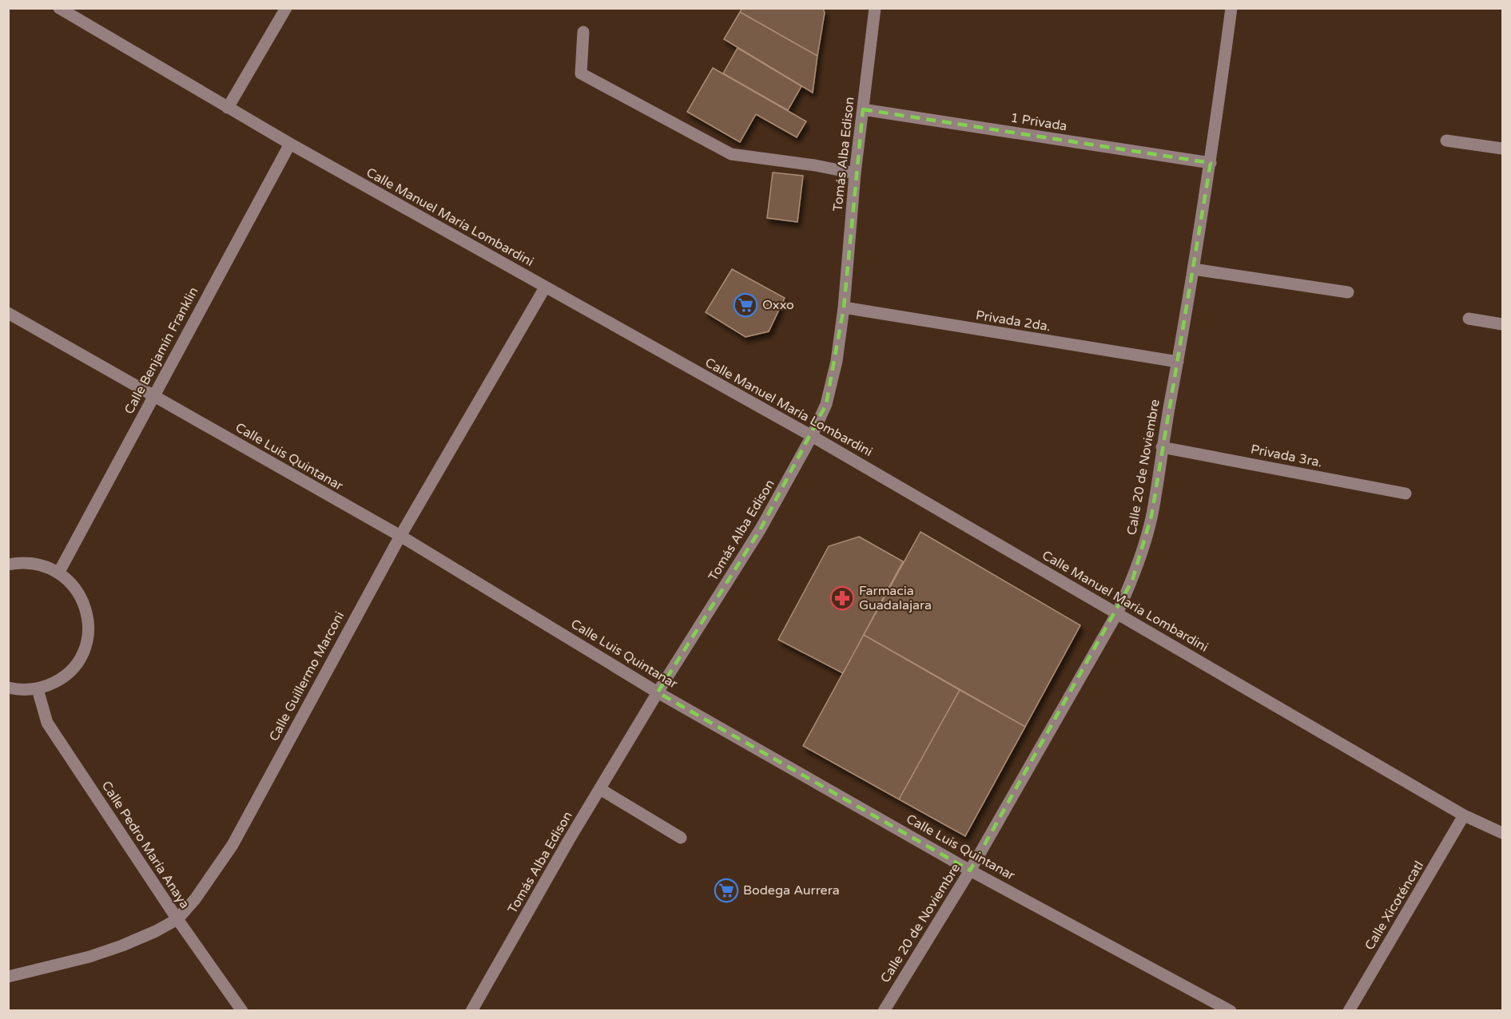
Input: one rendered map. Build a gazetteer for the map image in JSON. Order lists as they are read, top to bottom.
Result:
{
  "streets": {
    "street": [
      "1 Privada",
      "Tomás Alba Edison",
      "Calle Manuel María Lombardini",
      "Privada 2da.",
      "Calle Benjamín Franklin",
      "Privada 3ra.",
      "Calle Luis Quintanar",
      "Calle 20 de Noviembre",
      "Calle Guillermo Marconi",
      "Calle Pedro María Anaya",
      "Calle Xicoténcatl"
    ]
  },
  "crossings": [
    ["1 Privada", "Tomás Alba Edison"],
    ["1 Privada", "Calle 20 de Noviembre"],
    ["Tomás Alba Edison", "Calle Manuel María Lombardini"],
    ["Tomás Alba Edison", "Privada 2da."],
    ["Tomás Alba Edison", "Calle Luis Quintanar"],
    ["Calle Manuel María Lombardini", "Calle Benjamín Franklin"],
    ["Calle Manuel María Lombardini", "Calle 20 de Noviembre"],
    ["Calle Manuel María Lombardini", "Calle Guillermo Marconi"],
    ["Calle Manuel María Lombardini", "Calle Xicoténcatl"],
    ["Privada 2da.", "Calle 20 de Noviembre"],
    ["Calle Benjamín Franklin", "Calle Luis Quintanar"],
    ["Privada 3ra.", "Calle 20 de Noviembre"],
    ["Calle Luis Quintanar", "Calle 20 de Noviembre"],
    ["Calle Luis Quintanar", "Calle Guillermo Marconi"],
    ["Calle Guillermo Marconi", "Calle Pedro María Anaya"]
  ],
  "places": {
    "supermarket": ["Oxxo", "Bodega Aurrera"],
    "pharmacy": ["Farmacia Guadalajara"]
  }
}
